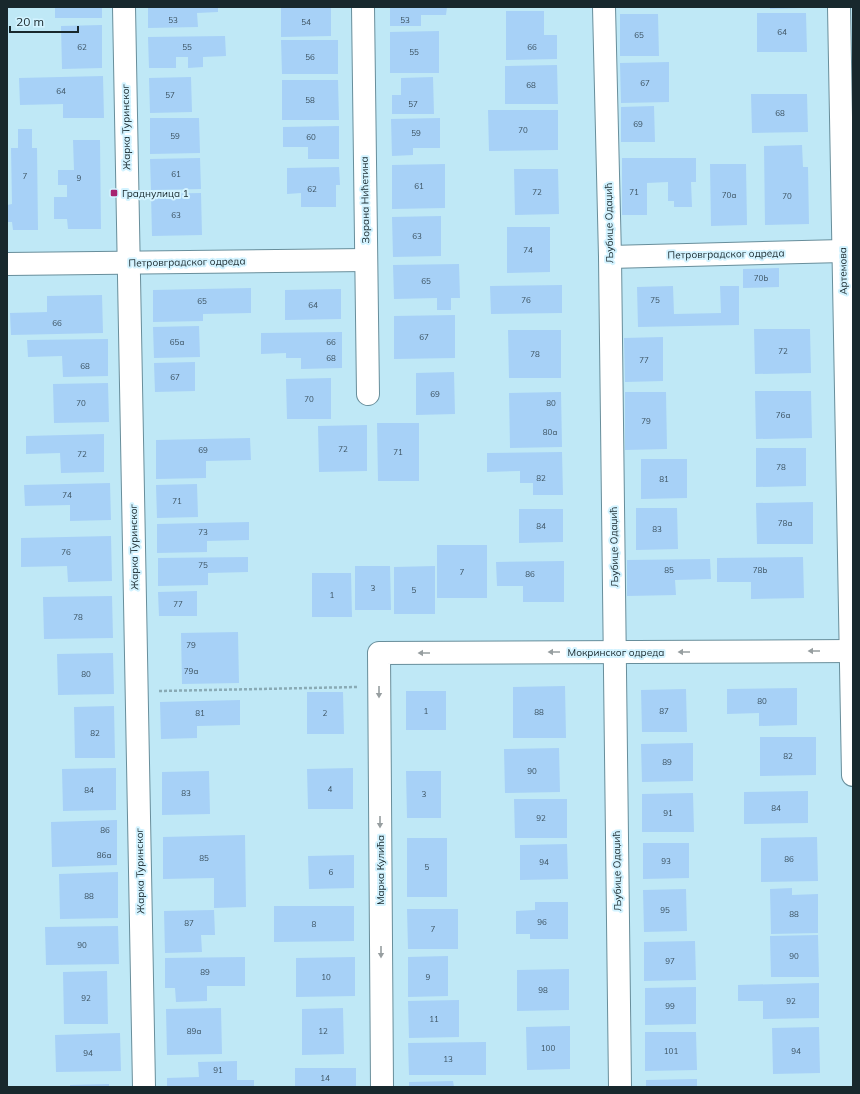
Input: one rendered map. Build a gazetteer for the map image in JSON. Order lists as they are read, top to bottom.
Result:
{
  "streets": {
    "street": [
      "Жарка Туринског",
      "Зорана Нићетина",
      "Љубице Одаџић",
      "Петровградског одреда",
      "Артемова",
      "Мокринског одреда",
      "Марка Кулића"
    ]
  },
  "crossings": [
    ["Жарка Туринског", "Петровградског одреда"],
    ["Зорана Нићетина", "Петровградског одреда"],
    ["Љубице Одаџић", "Петровградског одреда"],
    ["Љубице Одаџић", "Мокринског одреда"],
    ["Петровградског одреда", "Артемова"],
    ["Артемова", "Мокринског одреда"],
    ["Мокринског одреда", "Марка Кулића"]
  ],
  "one_way": ["Мокринског одреда", "Марка Кулића"],
  "places": {
    "transit": ["Граднулица 1"]
  },
  "house_numbers": [
    "53",
    "53",
    "54",
    "64",
    "65",
    "62",
    "55",
    "66",
    "55",
    "56",
    "67",
    "68",
    "64",
    "57",
    "58",
    "57",
    "68",
    "69",
    "70",
    "59",
    "59",
    "60",
    "61",
    "7",
    "9",
    "61",
    "62",
    "72",
    "71",
    "70a",
    "70",
    "63",
    "63",
    "74",
    "70b",
    "65",
    "76",
    "75",
    "65",
    "64",
    "66",
    "67",
    "65a",
    "66",
    "72",
    "78",
    "68",
    "77",
    "68",
    "67",
    "69",
    "70",
    "70",
    "80",
    "76a",
    "79",
    "80a",
    "72",
    "69",
    "71",
    "72",
    "78",
    "82",
    "81",
    "74",
    "71",
    "78a",
    "84",
    "83",
    "73",
    "76",
    "75",
    "85",
    "78b",
    "7",
    "86",
    "3",
    "5",
    "1",
    "77",
    "78",
    "79",
    "79a",
    "80",
    "80",
    "1",
    "87",
    "88",
    "81",
    "2",
    "82",
    "82",
    "89",
    "90",
    "4",
    "84",
    "83",
    "3",
    "84",
    "91",
    "92",
    "86",
    "86a",
    "85",
    "86",
    "93",
    "94",
    "5",
    "6",
    "88",
    "95",
    "88",
    "96",
    "87",
    "8",
    "7",
    "90",
    "90",
    "97",
    "89",
    "10",
    "9",
    "98",
    "92",
    "92",
    "99",
    "11",
    "89a",
    "12",
    "100",
    "101",
    "94",
    "94",
    "13",
    "91",
    "14"
  ],
  "scale_bar": "20 m"
}
